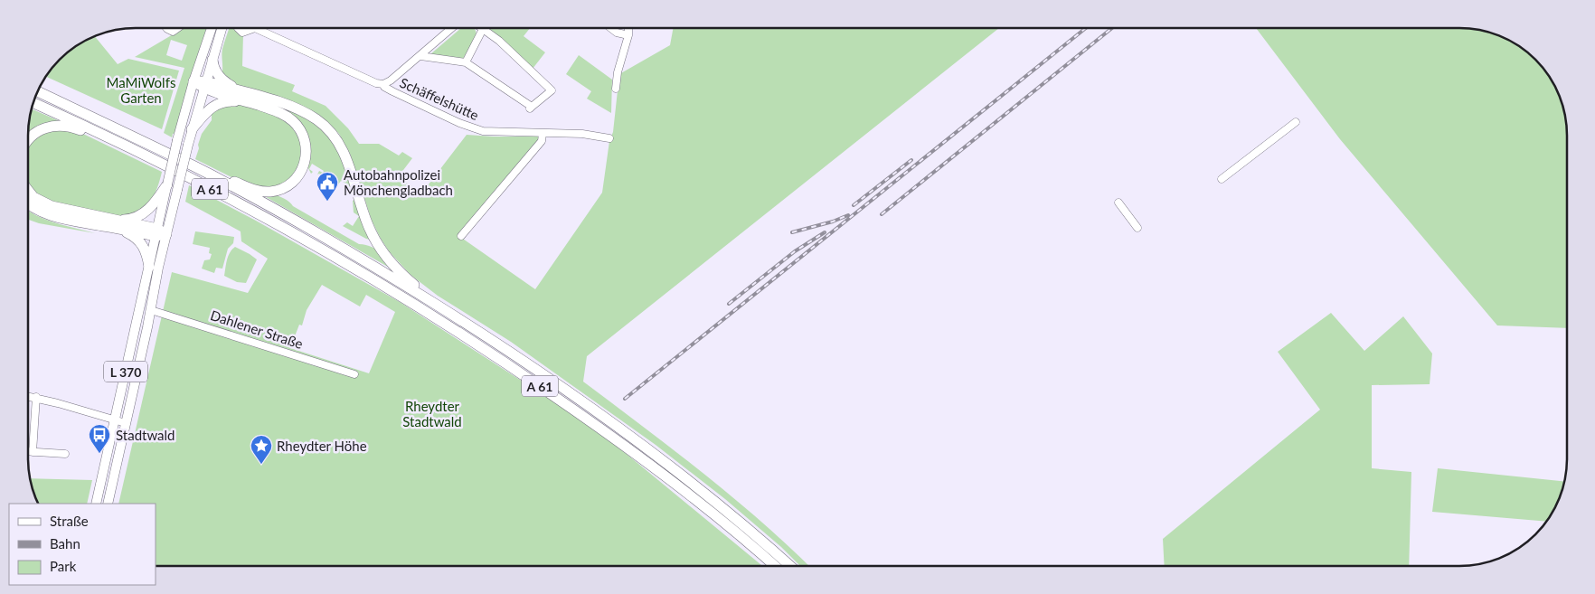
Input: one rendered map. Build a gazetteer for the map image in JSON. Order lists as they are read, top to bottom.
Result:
{
  "streets": {
    "highway": ["A 61"],
    "main road": ["L 370"],
    "street": ["Schäffelshütte", "Dahlener Straße"]
  },
  "crossings": [
    ["Dahlener Straße", "L 370"]
  ],
  "parks": ["MaMiWolfs Garten", "Rheydter Stadtwald"],
  "places": {
    "public building": ["Autobahnpolizei Mönchengladbach"],
    "bus stop": ["Stadtwald"],
    "place": ["Rheydter Höhe"]
  },
  "legend": ["Straße", "Bahn", "Park"]
}
